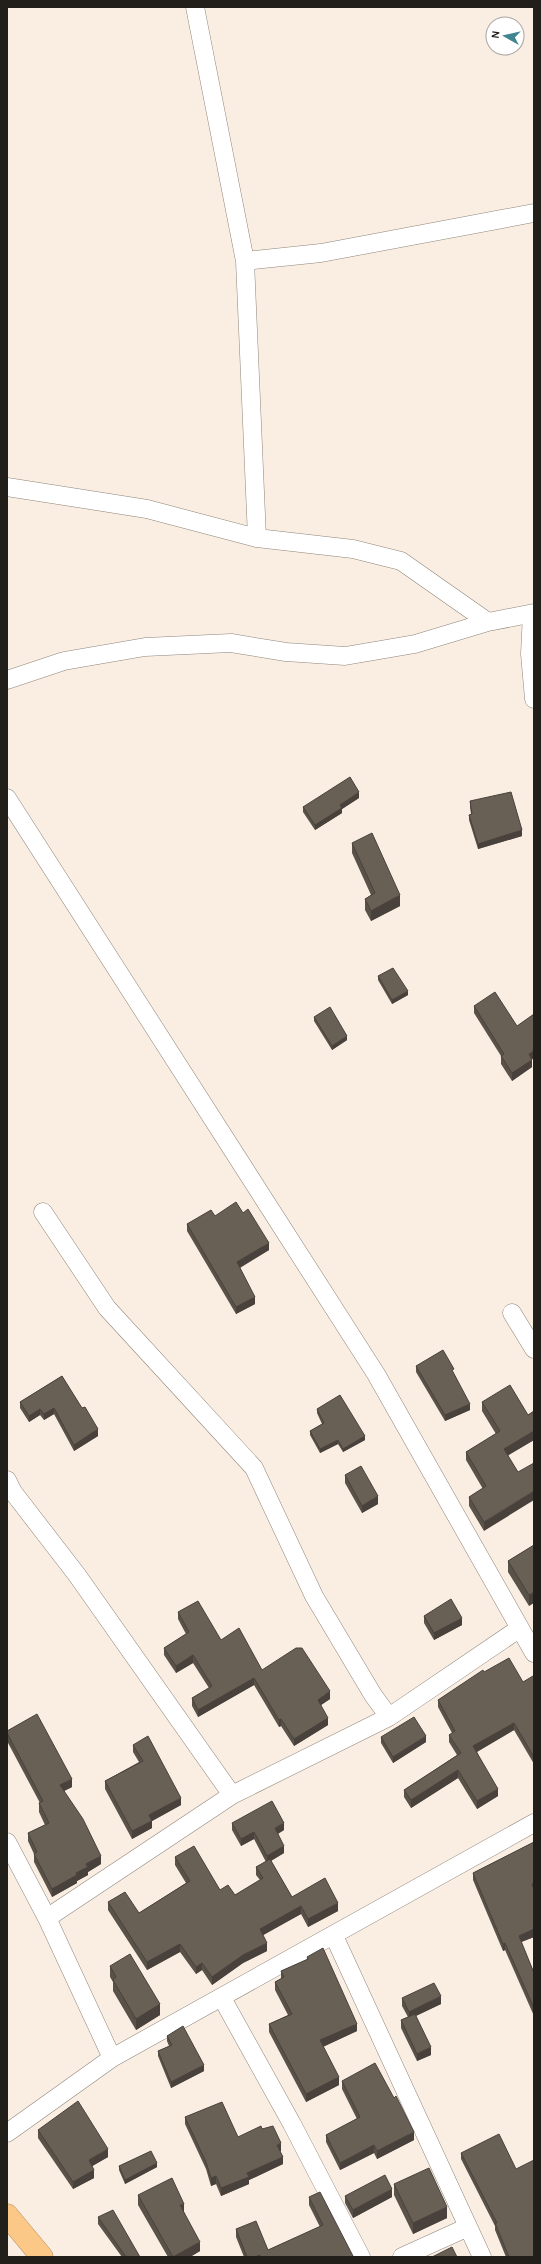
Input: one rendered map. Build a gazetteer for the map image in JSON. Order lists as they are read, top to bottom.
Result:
{
  "north": "left"
}
